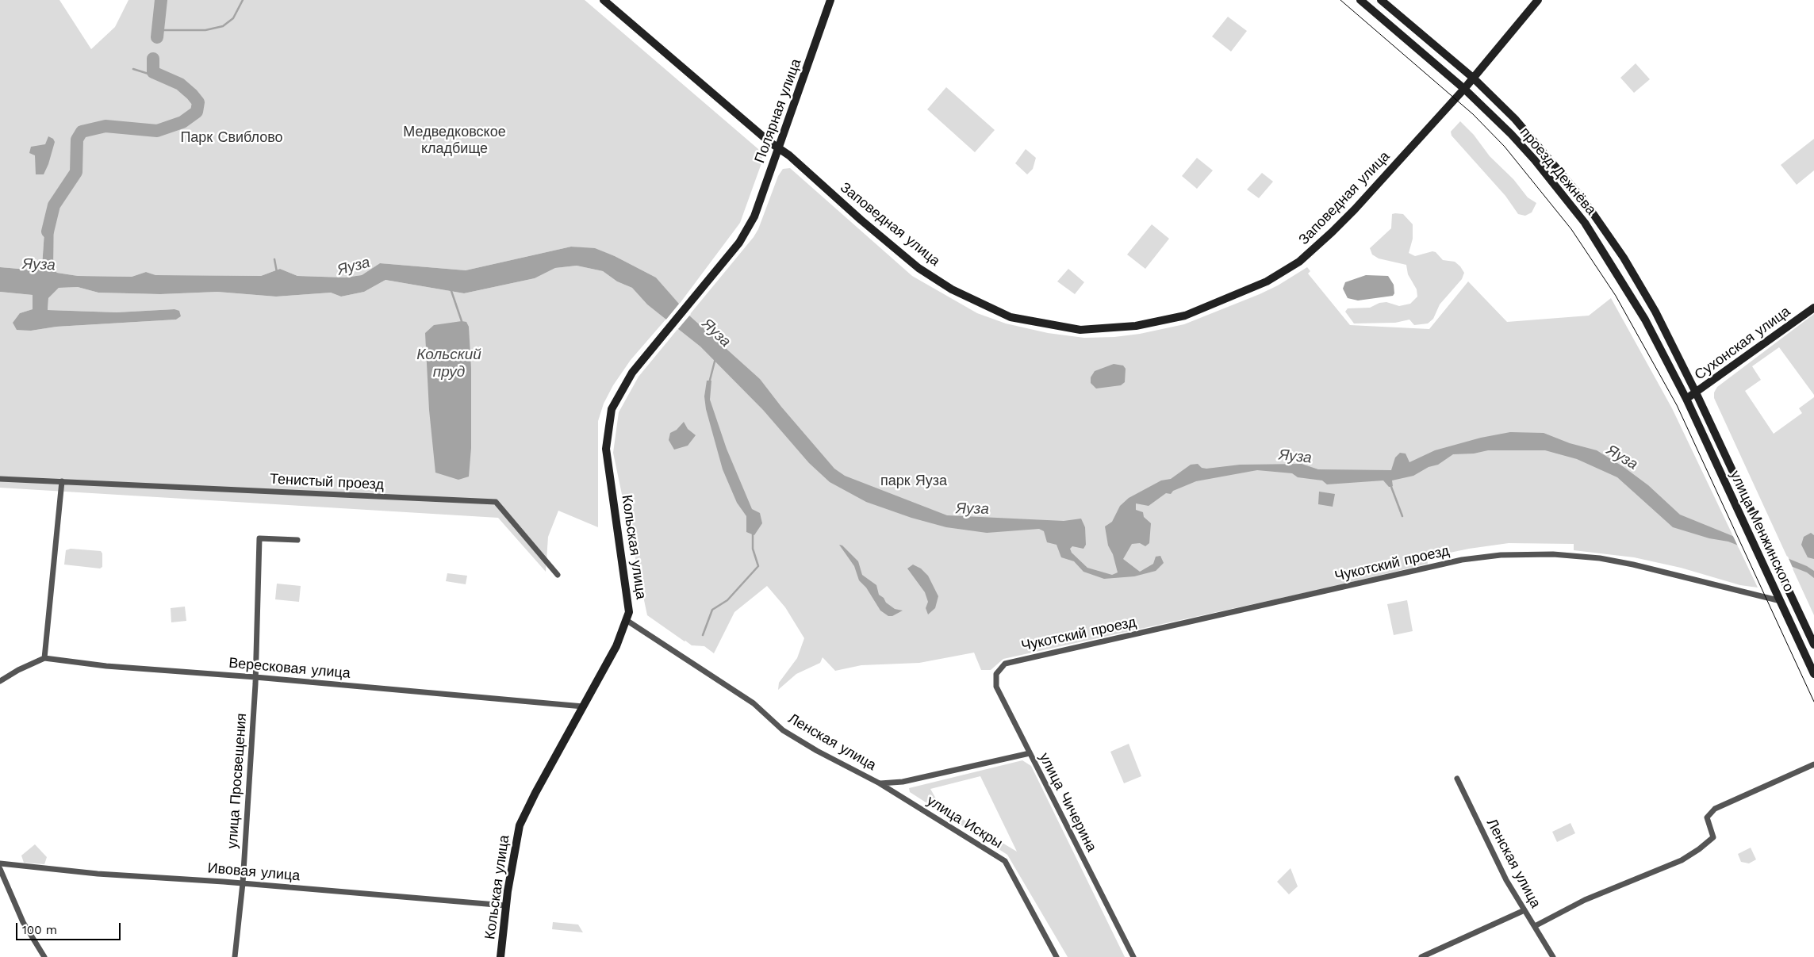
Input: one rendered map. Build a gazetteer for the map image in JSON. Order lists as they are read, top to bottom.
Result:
{
  "streets": {
    "main road": [
      "Полярная улица",
      "проезд Дежнёва",
      "Заповедная улица",
      "Сухонская улица",
      "улица Менжинского",
      "Кольская улица"
    ],
    "street": [
      "Тенистый проезд",
      "Чукотский проезд",
      "Вересковая улица",
      "Ленская улица",
      "улица Просвещения",
      "улица Чичерина",
      "улица Искры",
      "Ивовая улица"
    ]
  },
  "crossings": [
    ["Полярная улица", "Заповедная улица"],
    ["Полярная улица", "Кольская улица"],
    ["проезд Дежнёва", "Заповедная улица"],
    ["проезд Дежнёва", "Сухонская улица"],
    ["проезд Дежнёва", "улица Менжинского"],
    ["Сухонская улица", "улица Менжинского"],
    ["улица Менжинского", "Чукотский проезд"],
    ["Кольская улица", "Вересковая улица"],
    ["Кольская улица", "Ленская улица"],
    ["Кольская улица", "Ивовая улица"],
    ["Чукотский проезд", "улица Чичерина"],
    ["Вересковая улица", "улица Просвещения"],
    ["Ленская улица", "улица Чичерина"],
    ["Ленская улица", "улица Искры"],
    ["улица Просвещения", "Ивовая улица"]
  ],
  "water": ["Яуза", "Кольский пруд"],
  "parks": ["Медведковское кладбище", "Парк Свиблово", "парк Яуза"],
  "scale_bar": "100 m"
}
